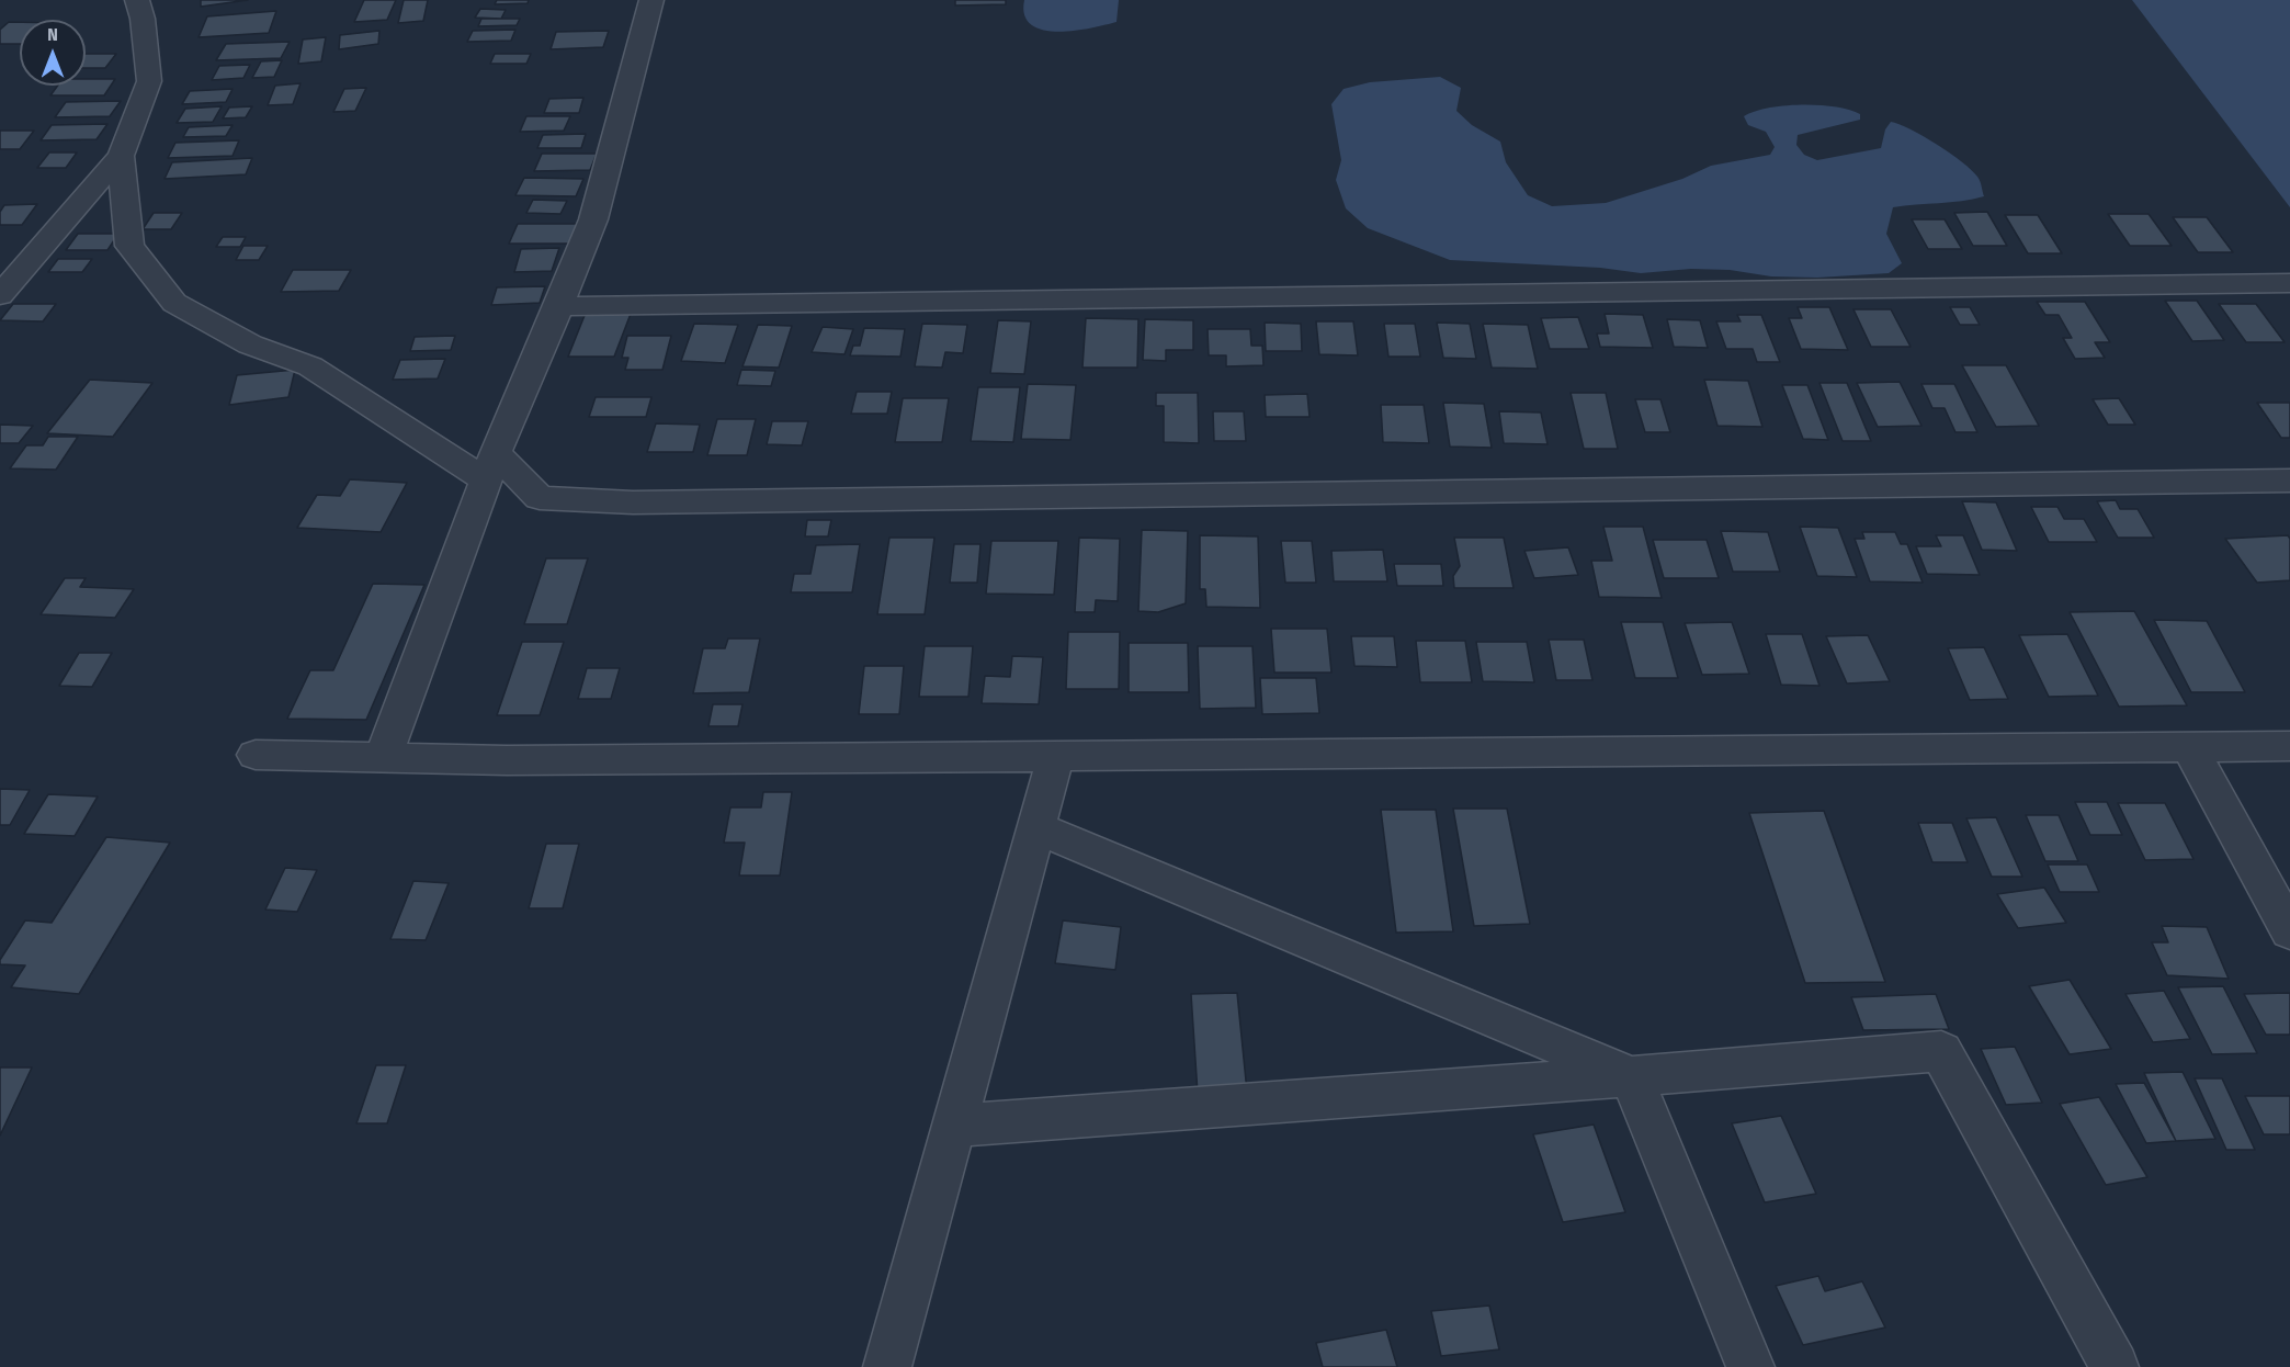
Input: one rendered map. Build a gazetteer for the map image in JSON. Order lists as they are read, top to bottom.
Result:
{
  "north": "top"
}
